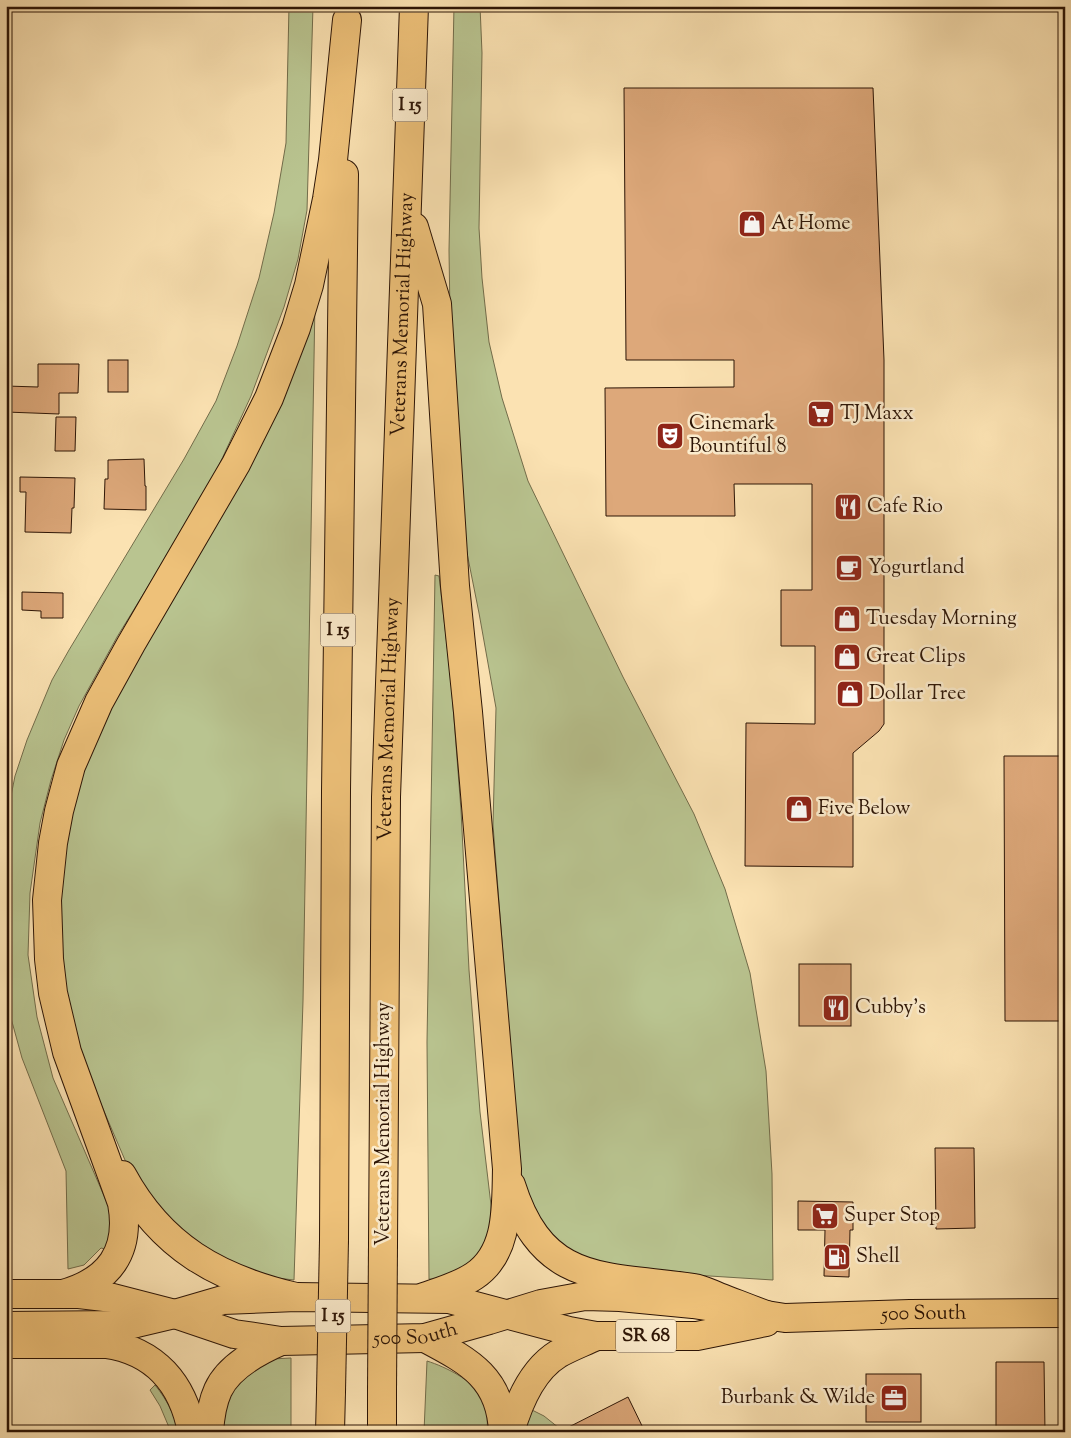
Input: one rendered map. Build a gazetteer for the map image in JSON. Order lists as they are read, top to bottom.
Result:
{
  "streets": {
    "main road": [
      "I 15",
      "Veterans Memorial Highway",
      "500 South",
      "SR 68"
    ]
  },
  "places": {
    "shop": [
      "At Home",
      "Tuesday Morning",
      "Great Clips",
      "Dollar Tree",
      "Five Below"
    ],
    "supermarket": ["TJ Maxx", "Super Stop"],
    "theatre": ["Cinemark Bountiful 8"],
    "restaurant": ["Cafe Rio", "Cubby's"],
    "cafe": ["Yogurtland"],
    "fuel station": ["Shell"],
    "office": ["Burbank & Wilde"]
  }
}
